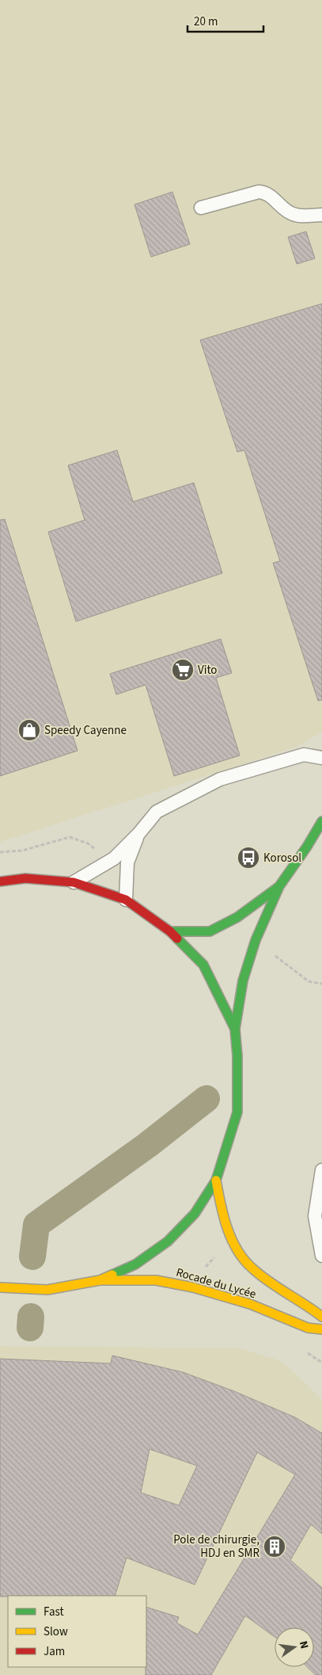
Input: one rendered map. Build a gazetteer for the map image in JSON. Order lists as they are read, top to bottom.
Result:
{
  "streets": {
    "main road": ["Rocade du Lycée"]
  },
  "places": {
    "supermarket": ["Vito"],
    "shop": ["Speedy Cayenne"],
    "bus stop": ["Korosol"],
    "building": ["Pole de chirurgie, HDJ en SMR"]
  },
  "legend": ["Fast", "Slow", "Jam"],
  "scale_bar": "20 m",
  "north": "right"
}
